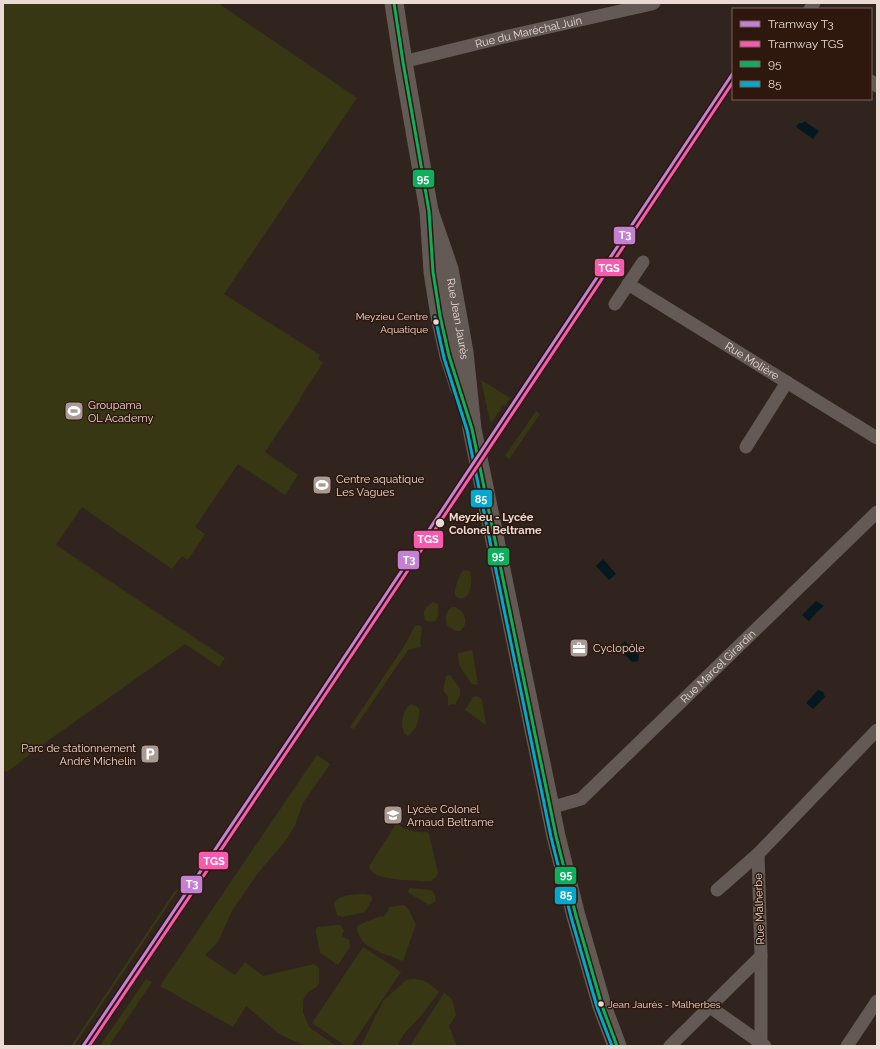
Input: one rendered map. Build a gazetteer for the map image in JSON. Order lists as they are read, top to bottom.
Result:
{
  "streets": {
    "main road": ["Rue Jean Jaurès"],
    "street": [
      "Rue du Maréchal Juin",
      "Rue Molière",
      "Rue Marcel Girardin",
      "Rue Malherbe"
    ]
  },
  "crossings": [
    ["Rue du Maréchal Juin", "Rue Jean Jaurès"],
    ["Rue Jean Jaurès", "Rue Marcel Girardin"]
  ],
  "places": {
    "other": ["Meyzieu Centre Aquatique", "Meyzieu - Lycée Colonel Beltrame", "Jean Jaurès - Malherbes"],
    "sports": ["Groupama OL Academy", "Centre aquatique Les Vagues"],
    "office": ["Cyclopôle"],
    "parking": ["Parc de stationnement André Michelin"],
    "school or university": ["Lycée Colonel Arnaud Beltrame"]
  },
  "lines": [
    "transit line 95",
    "tram line T3",
    "tram line TGS",
    "transit line 85"
  ],
  "legend": [
    "Tramway T3",
    "Tramway TGS",
    "95",
    "85"
  ]
}
